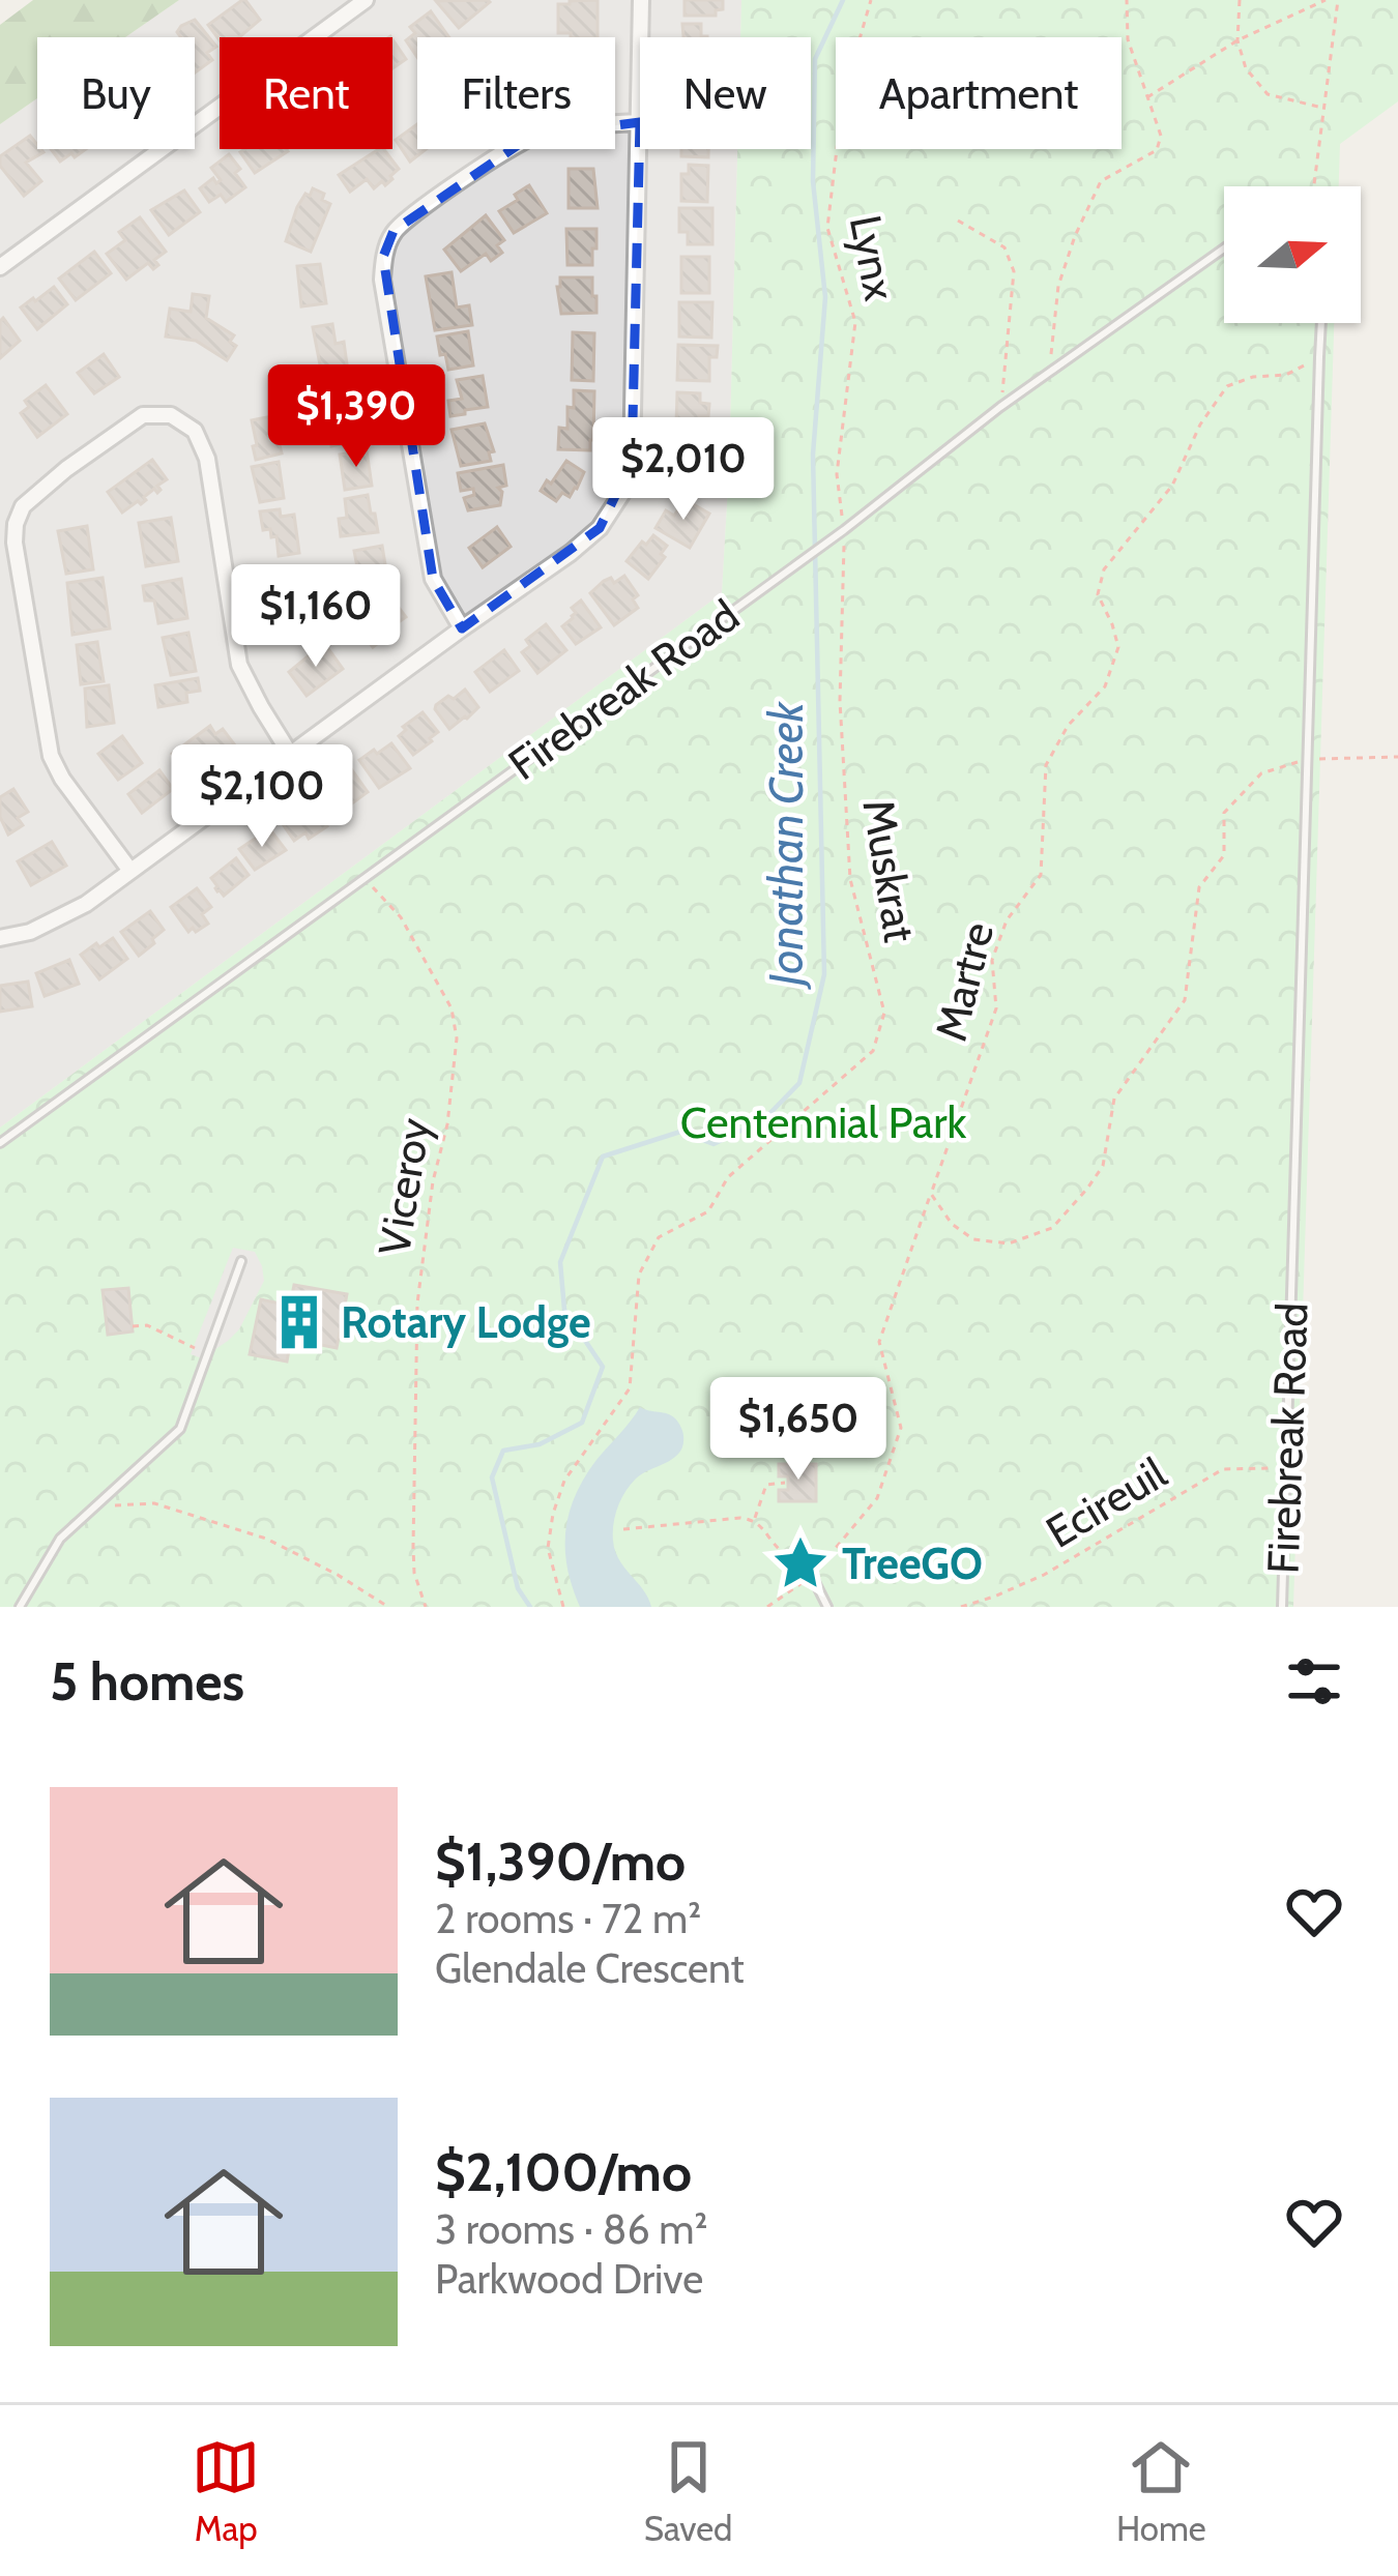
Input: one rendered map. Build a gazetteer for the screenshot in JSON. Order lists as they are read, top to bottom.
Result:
{
  "streets": {
    "lane": ["Firebreak Road"],
    "path": [
      "Lynx",
      "Muskrat",
      "Martre",
      "Viceroy",
      "Ecireuil"
    ]
  },
  "crossings": [
    ["Lynx", "Firebreak Road"],
    ["Lynx", "Muskrat"],
    ["Firebreak Road", "Muskrat"],
    ["Firebreak Road", "Martre"],
    ["Firebreak Road", "Viceroy"],
    ["Firebreak Road", "Ecireuil"]
  ],
  "water": ["Jonathan Creek"],
  "parks": ["Centennial Park"],
  "places": {
    "building": ["Rotary Lodge"],
    "place": ["TreeGO"]
  },
  "north": "right",
  "page": {
    "chip": [
      "Buy",
      "Rent",
      "Filters",
      "New",
      "Apartment"
    ],
    "price": [
      "$1,390",
      "$2,010",
      "$1,160",
      "$2,100",
      "$1,650"
    ],
    "heading": "5 homes",
    "list": [
      {
        "name": "$1,390/mo",
        "note": "2 rooms · 72 m² · Glendale Crescent"
      },
      {
        "name": "$2,100/mo",
        "note": "3 rooms · 86 m² · Parkwood Drive"
      }
    ],
    "tabs": ["Map", "Saved", "Home"]
  }
}
